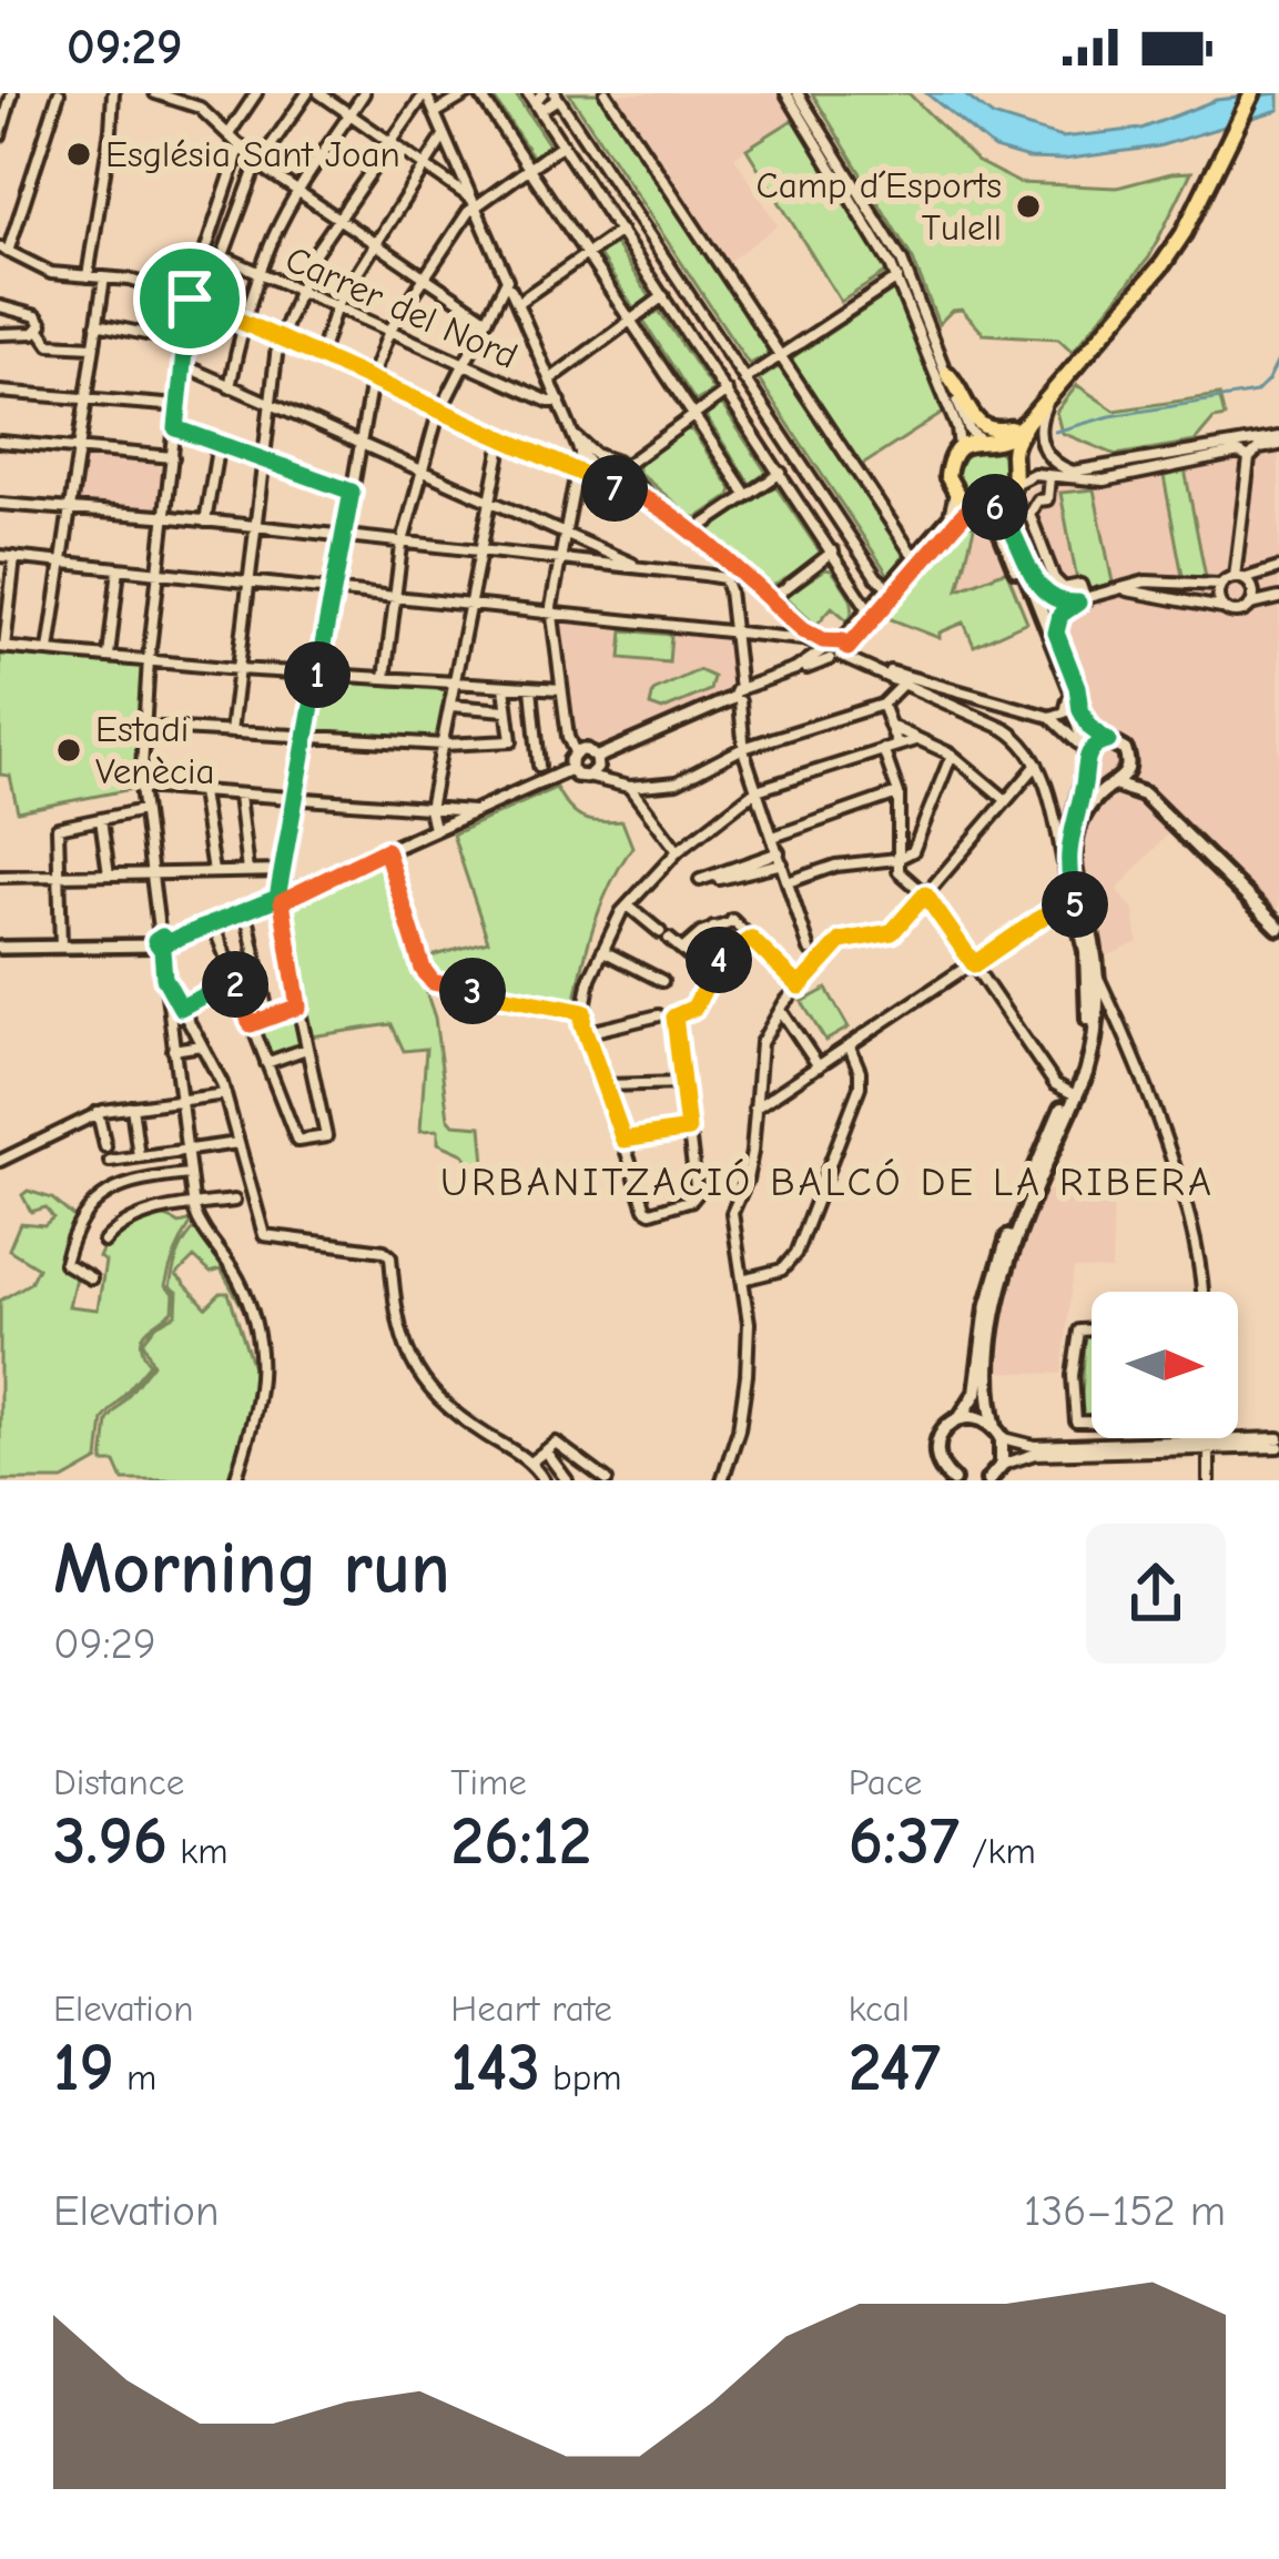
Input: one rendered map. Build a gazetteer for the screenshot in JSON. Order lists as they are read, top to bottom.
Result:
{
  "streets": {
    "street": ["Carrer del Nord"]
  },
  "districts": ["URBANITZACIÓ BALCÓ DE LA RIBERA"],
  "places": ["Església Sant Joan", "Camp d´Esports Tulell", "Estadi Venècia"],
  "north": "right",
  "page": {
    "status": "09:29",
    "pins": [
      "7",
      "6",
      "1",
      "5",
      "4",
      "2",
      "3"
    ],
    "heading": ["Morning run", "09:29"],
    "stats": [
      ["Distance", "3.96 km"],
      ["Time", "26:12"],
      ["Pace", "6:37 /km"],
      ["Elevation", "19 m"],
      ["Heart rate", "143 bpm"],
      ["kcal", "247"]
    ],
    "chart": ["Elevation", "136–152 m"]
  }
}
